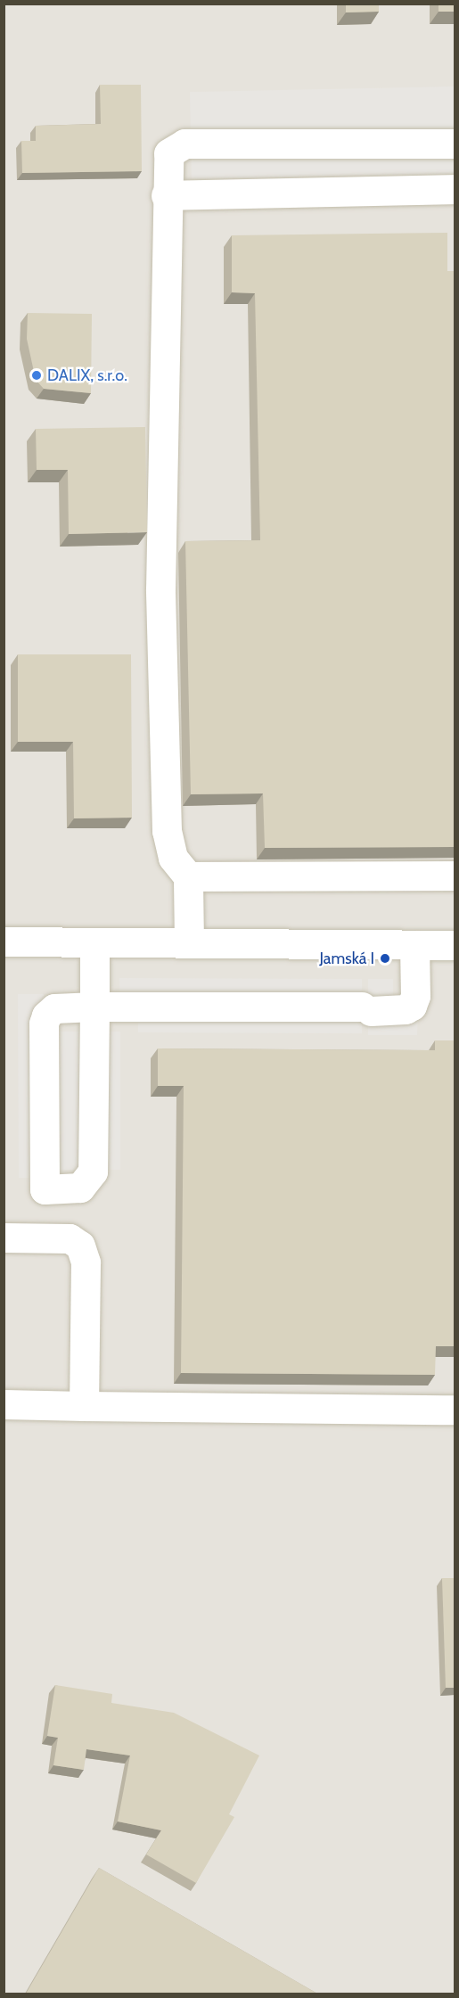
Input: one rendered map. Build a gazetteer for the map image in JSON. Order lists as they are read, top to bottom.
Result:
{
  "places": ["DALIX, s.r.o.", "Jamská I"]
}
